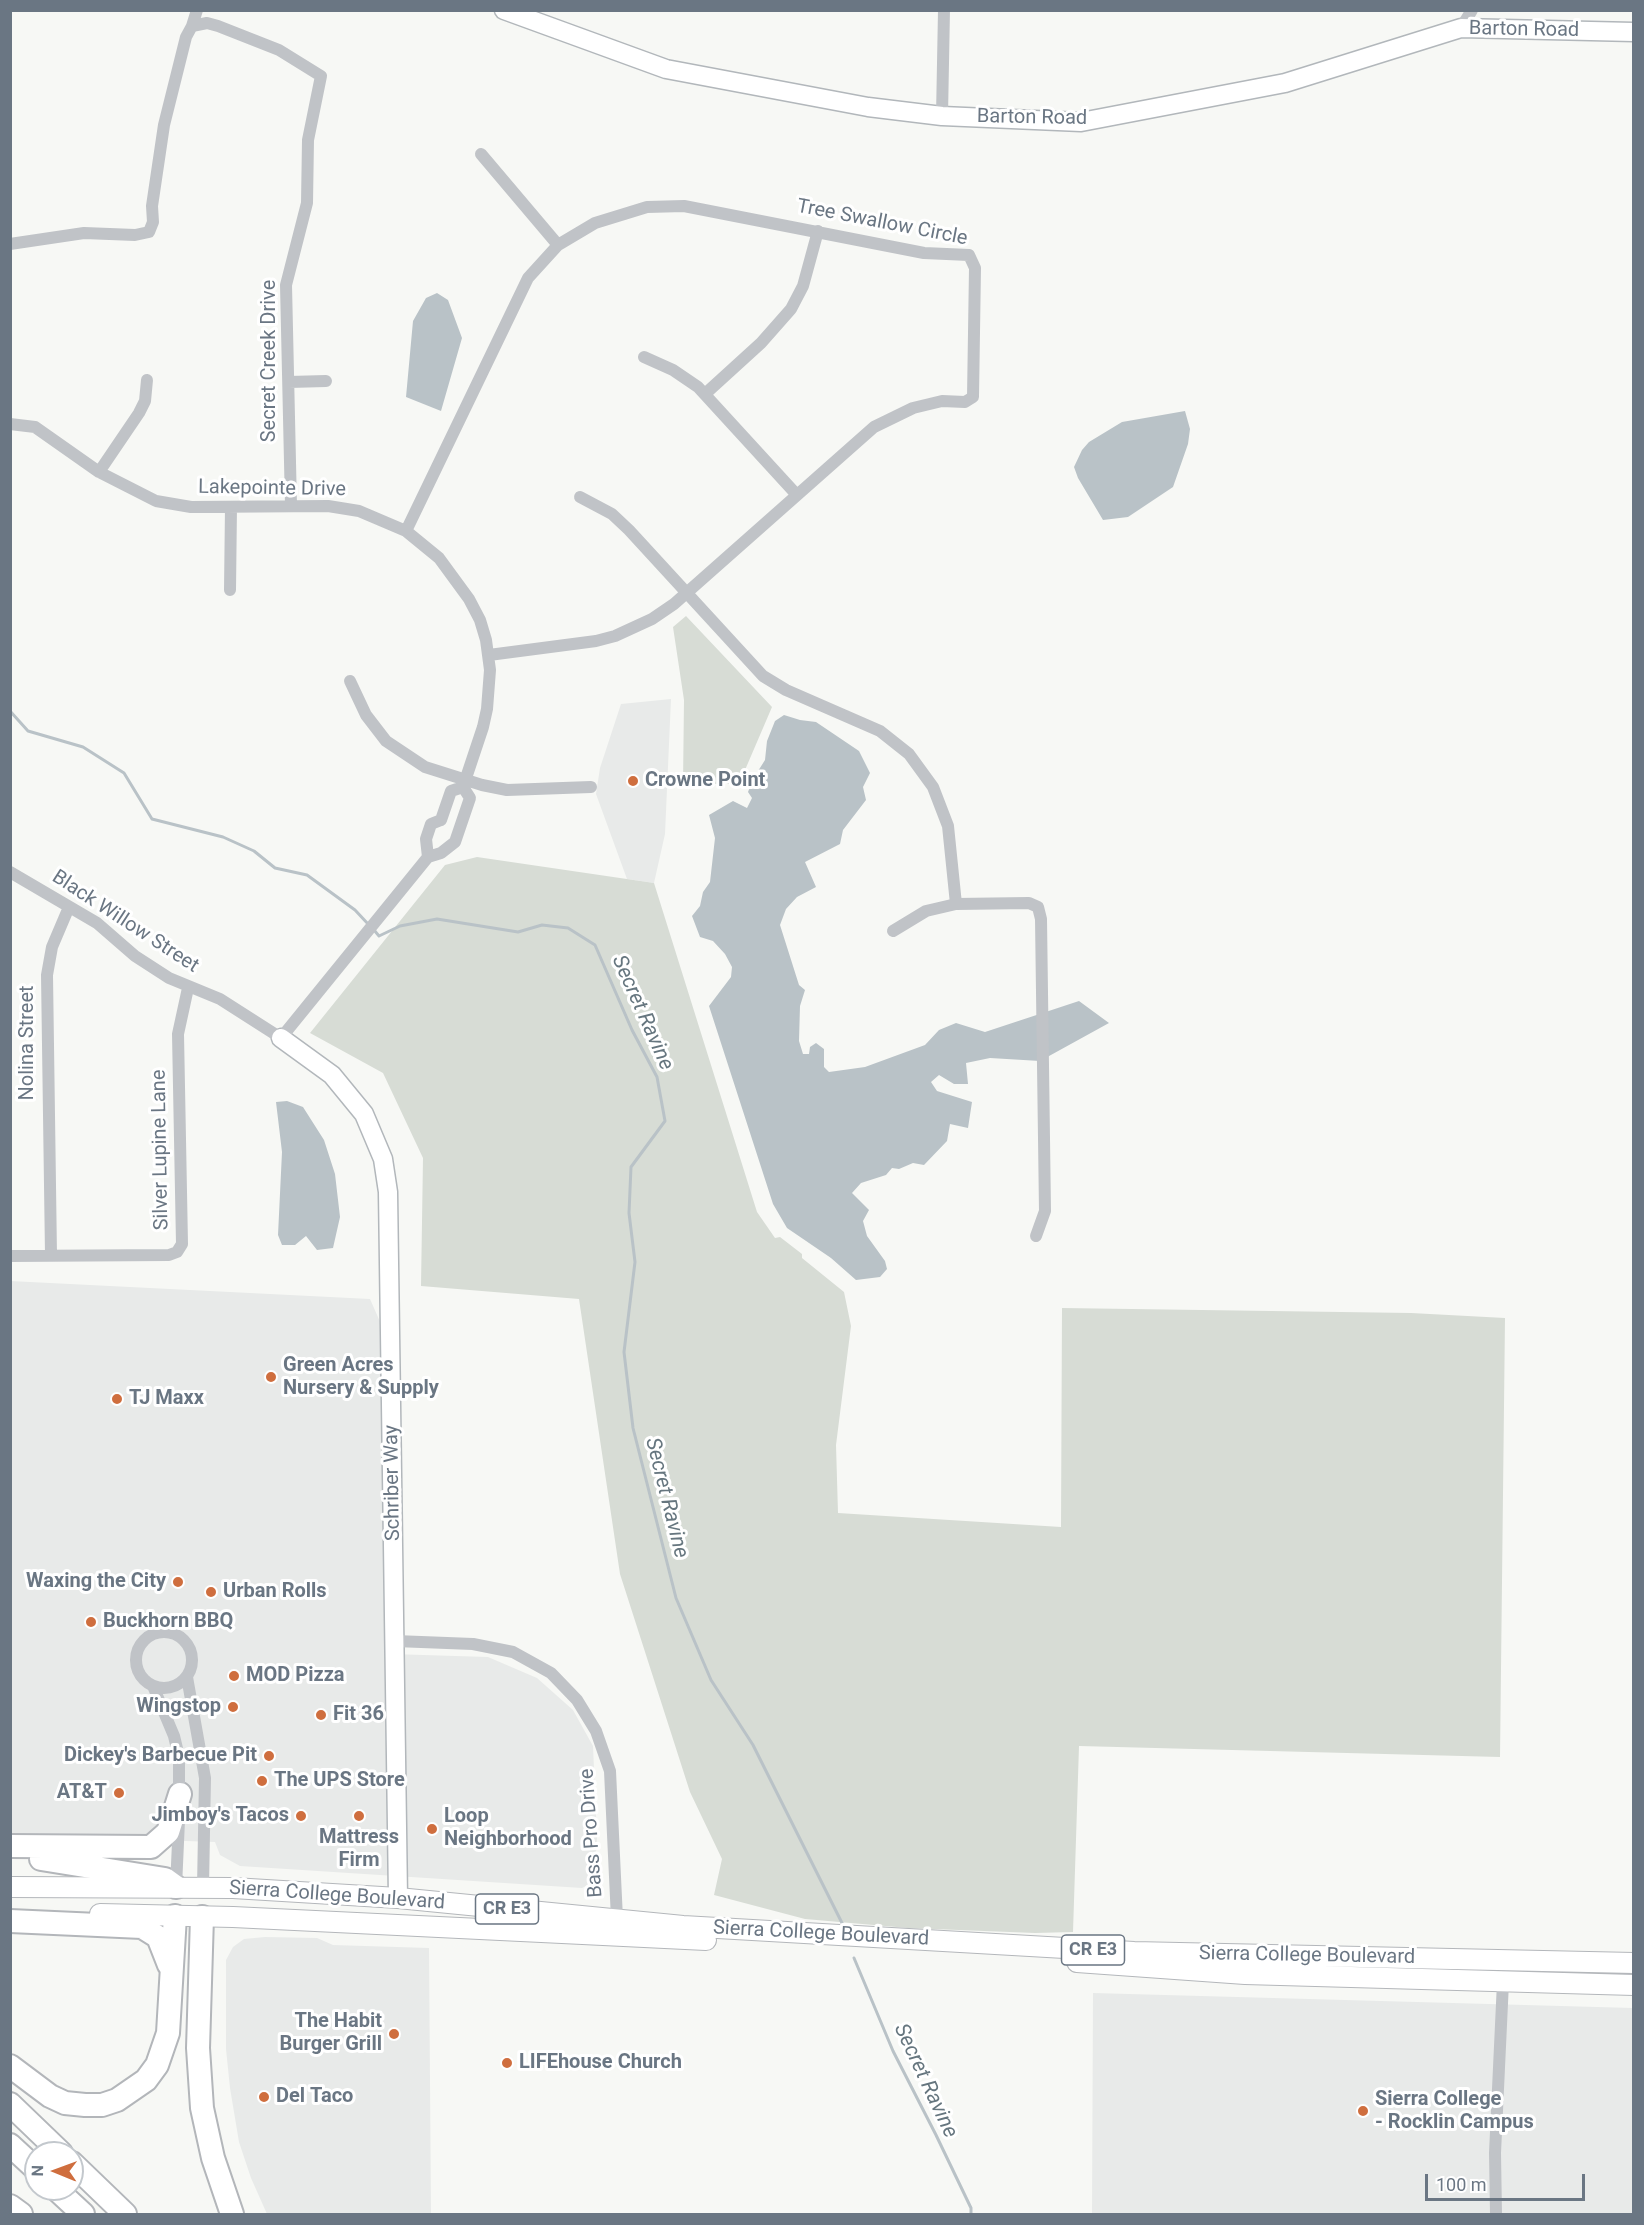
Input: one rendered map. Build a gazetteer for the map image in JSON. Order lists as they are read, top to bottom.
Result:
{
  "streets": {
    "main road": ["Sierra College Boulevard", "CR E3"],
    "street": [
      "Barton Road",
      "Tree Swallow Circle",
      "Secret Creek Drive",
      "Lakepointe Drive",
      "Black Willow Street",
      "Nolina Street",
      "Silver Lupine Lane",
      "Schriber Way",
      "Bass Pro Drive"
    ]
  },
  "crossings": [
    ["Tree Swallow Circle", "Lakepointe Drive"],
    ["Secret Creek Drive", "Lakepointe Drive"],
    ["Lakepointe Drive", "Black Willow Street"],
    ["Lakepointe Drive", "Schriber Way"],
    ["Black Willow Street", "Nolina Street"],
    ["Black Willow Street", "Silver Lupine Lane"],
    ["Black Willow Street", "Schriber Way"],
    ["Nolina Street", "Silver Lupine Lane"],
    ["Schriber Way", "Bass Pro Drive"],
    ["Schriber Way", "Sierra College Boulevard"],
    ["Bass Pro Drive", "Sierra College Boulevard"]
  ],
  "water": ["Secret Ravine"],
  "places": [
    "Crowne Point",
    "Green Acres Nursery & Supply",
    "TJ Maxx",
    "Waxing the City",
    "Urban Rolls",
    "Buckhorn BBQ",
    "MOD Pizza",
    "Wingstop",
    "Fit 36",
    "Dickey's Barbecue Pit",
    "The UPS Store",
    "AT&T",
    "Jimboy's Tacos",
    "Mattress Firm",
    "Loop Neighborhood",
    "The Habit Burger Grill",
    "LIFEhouse Church",
    "Del Taco",
    "Sierra College - Rocklin Campus"
  ],
  "scale_bar": "100 m",
  "north": "left"
}
